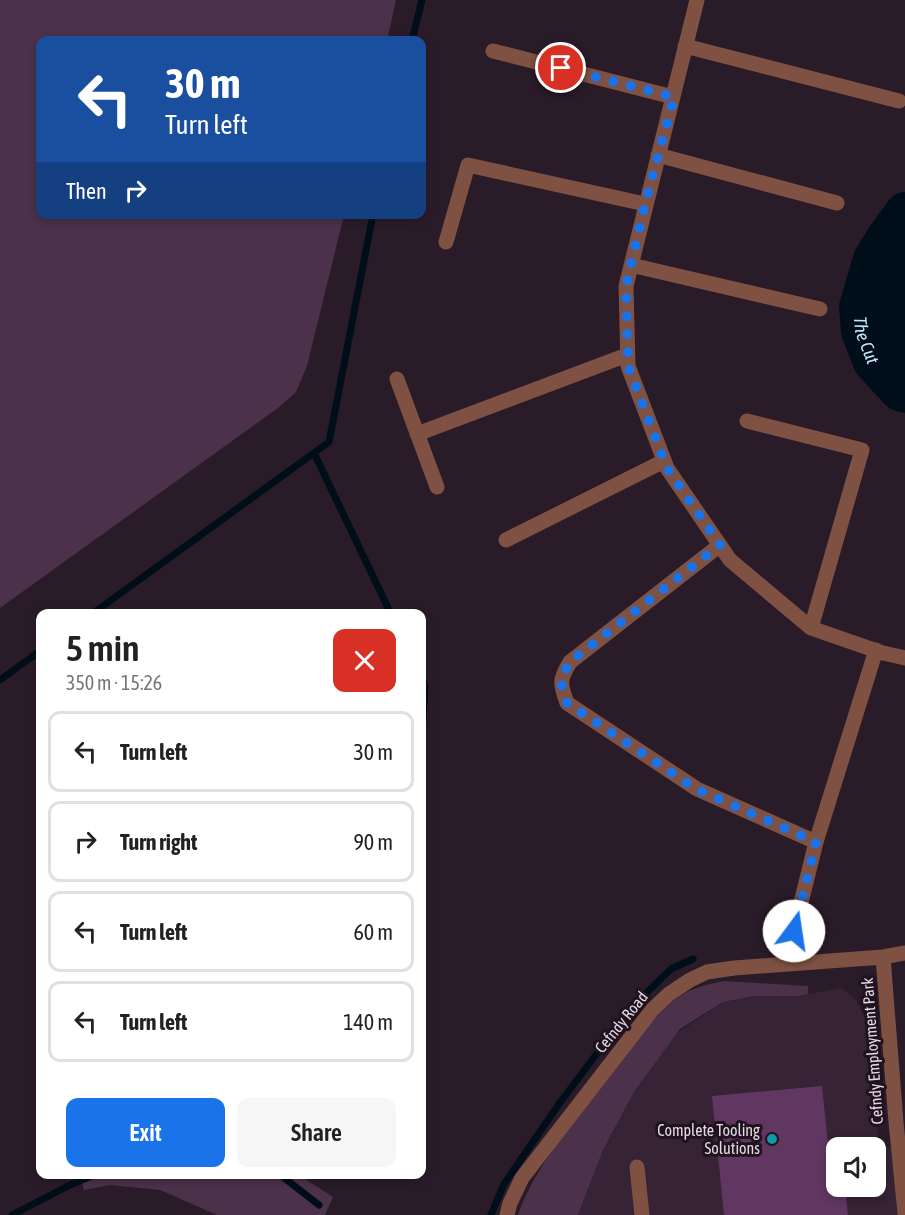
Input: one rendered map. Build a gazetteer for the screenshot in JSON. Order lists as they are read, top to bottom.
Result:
{
  "streets": {
    "street": ["Cefndy Road", "Cefndy Employment Park"]
  },
  "crossings": [
    ["Cefndy Road", "Cefndy Employment Park"]
  ],
  "water": ["The Cut"],
  "places": ["Complete Tooling Solutions"],
  "page": {
    "turn": ["30 m", "Turn left"],
    "then": "Then",
    "heading": ["5 min", "350 m · 15:26"],
    "list": [
      {
        "name": "Turn left",
        "value": "30 m"
      },
      {
        "name": "Turn right",
        "value": "90 m"
      },
      {
        "name": "Turn left",
        "value": "60 m"
      },
      {
        "name": "Turn left",
        "value": "140 m"
      }
    ],
    "buttons": ["Exit", "Share"]
  }
}
